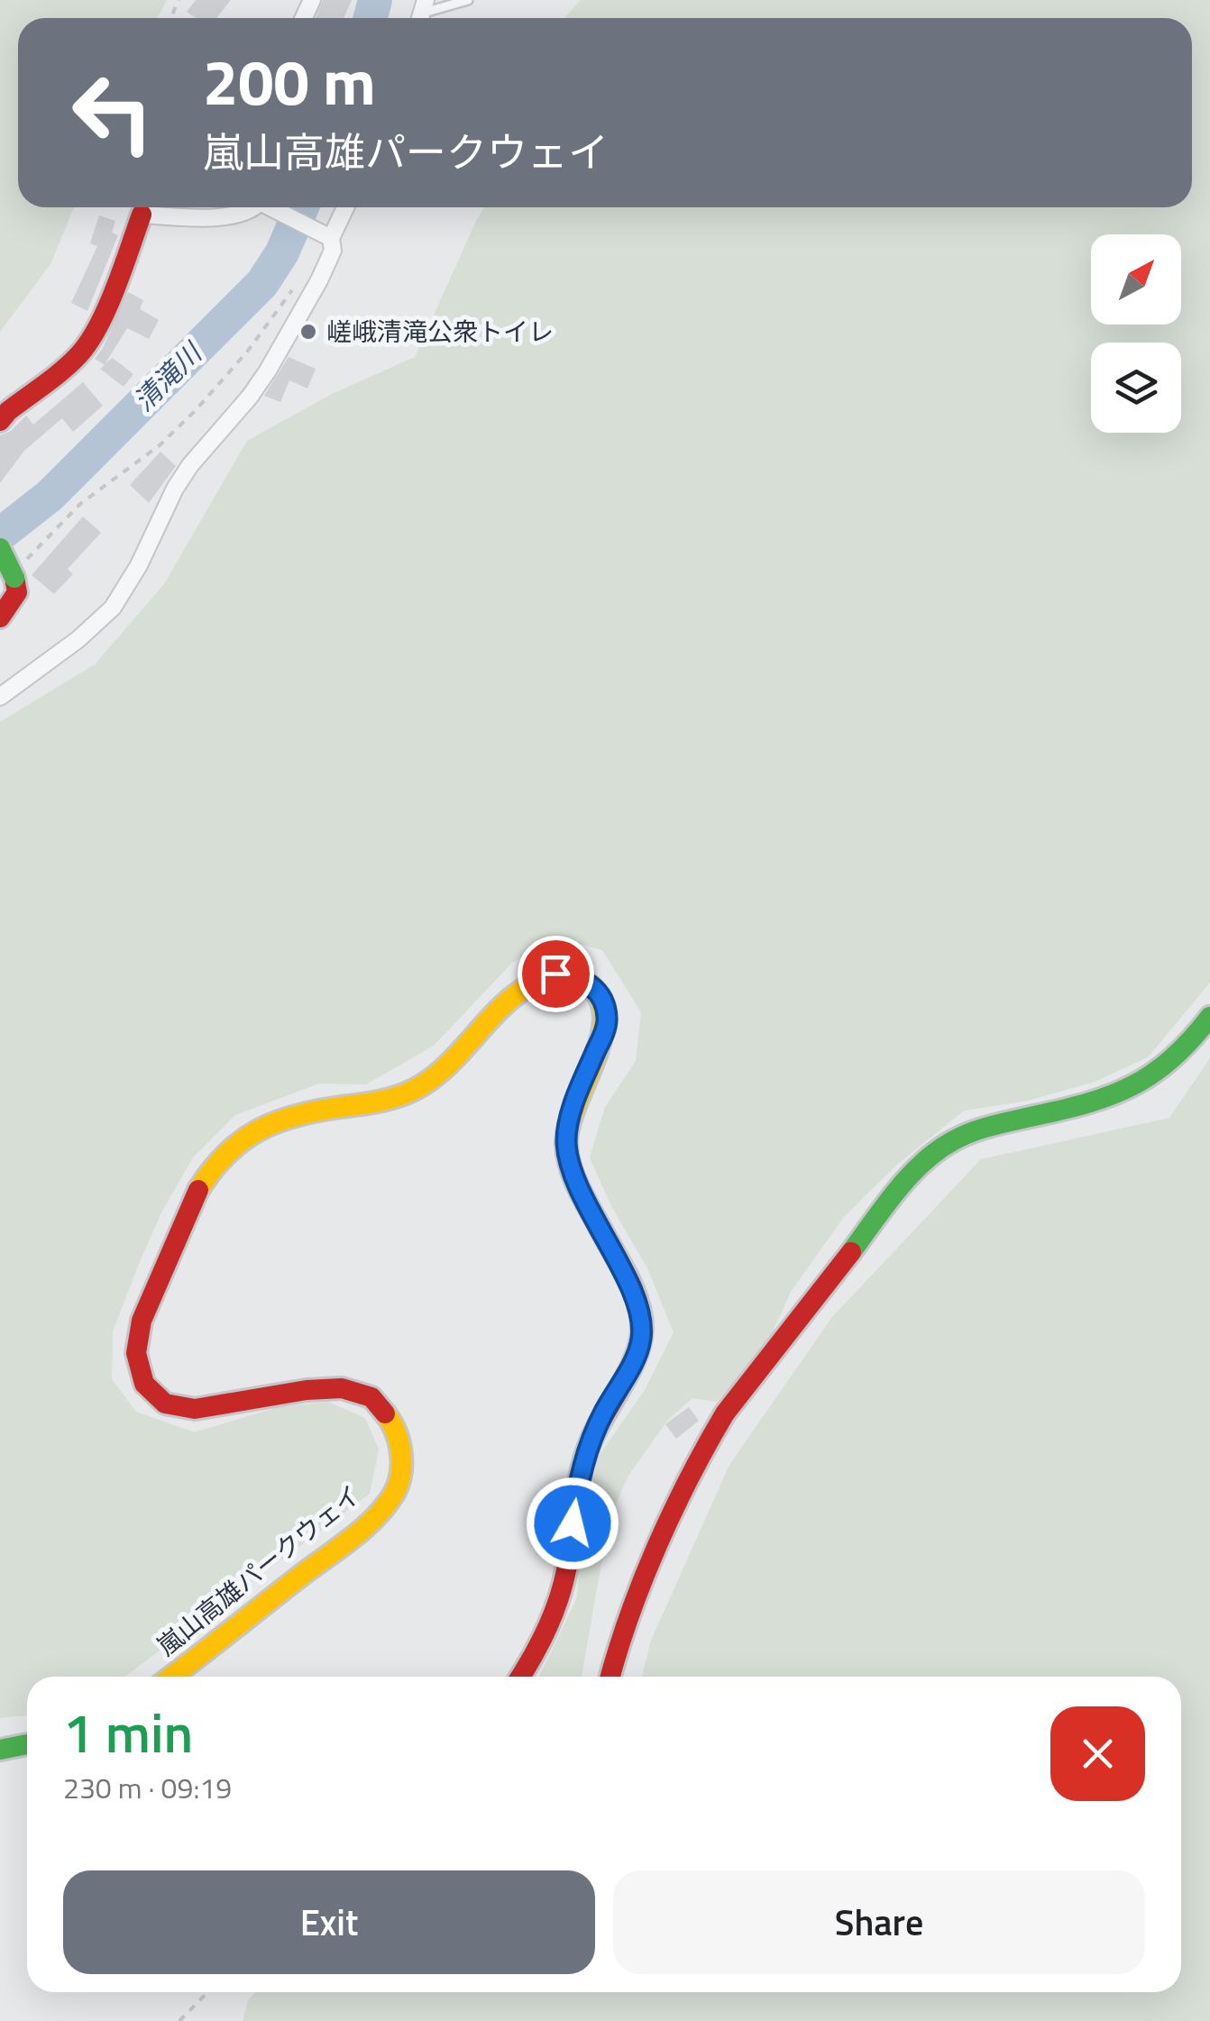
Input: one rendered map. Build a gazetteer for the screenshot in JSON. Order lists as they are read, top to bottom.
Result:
{
  "streets": {
    "street": ["嵐山高雄パークウェイ"]
  },
  "water": ["清滝川"],
  "places": ["嵯峨清滝公衆トイレ"],
  "north": "top right",
  "page": {
    "turn": ["200 m", "嵐山高雄パークウェイ"],
    "heading": ["1 min", "230 m · 09:19"],
    "buttons": ["Exit", "Share"]
  }
}
